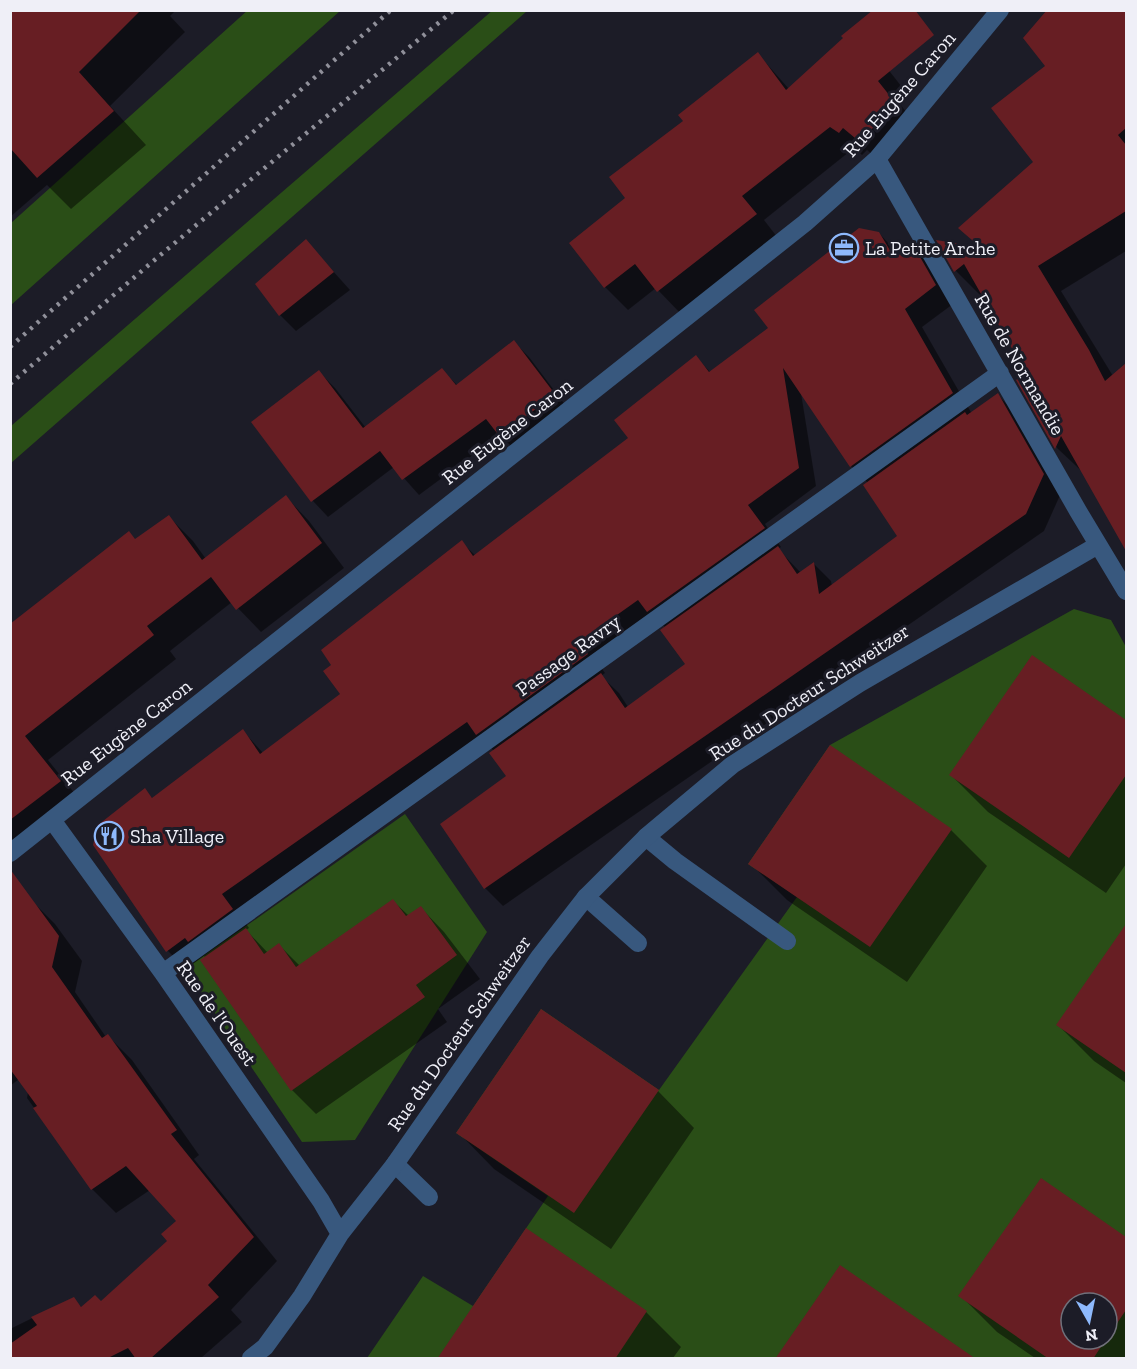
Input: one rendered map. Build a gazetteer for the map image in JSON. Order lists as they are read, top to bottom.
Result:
{
  "streets": {
    "street": [
      "Rue Eugène Caron",
      "Rue de Normandie",
      "Passage Ravry",
      "Rue du Docteur Schweitzer",
      "Rue de l'Ouest"
    ]
  },
  "crossings": [
    ["Rue Eugène Caron", "Rue de Normandie"],
    ["Rue Eugène Caron", "Rue de l'Ouest"],
    ["Rue de Normandie", "Passage Ravry"],
    ["Rue de Normandie", "Rue du Docteur Schweitzer"],
    ["Passage Ravry", "Rue de l'Ouest"],
    ["Rue du Docteur Schweitzer", "Rue de l'Ouest"]
  ],
  "places": {
    "office": ["La Petite Arche"],
    "restaurant": ["Sha Village"]
  },
  "north": "bottom"
}
